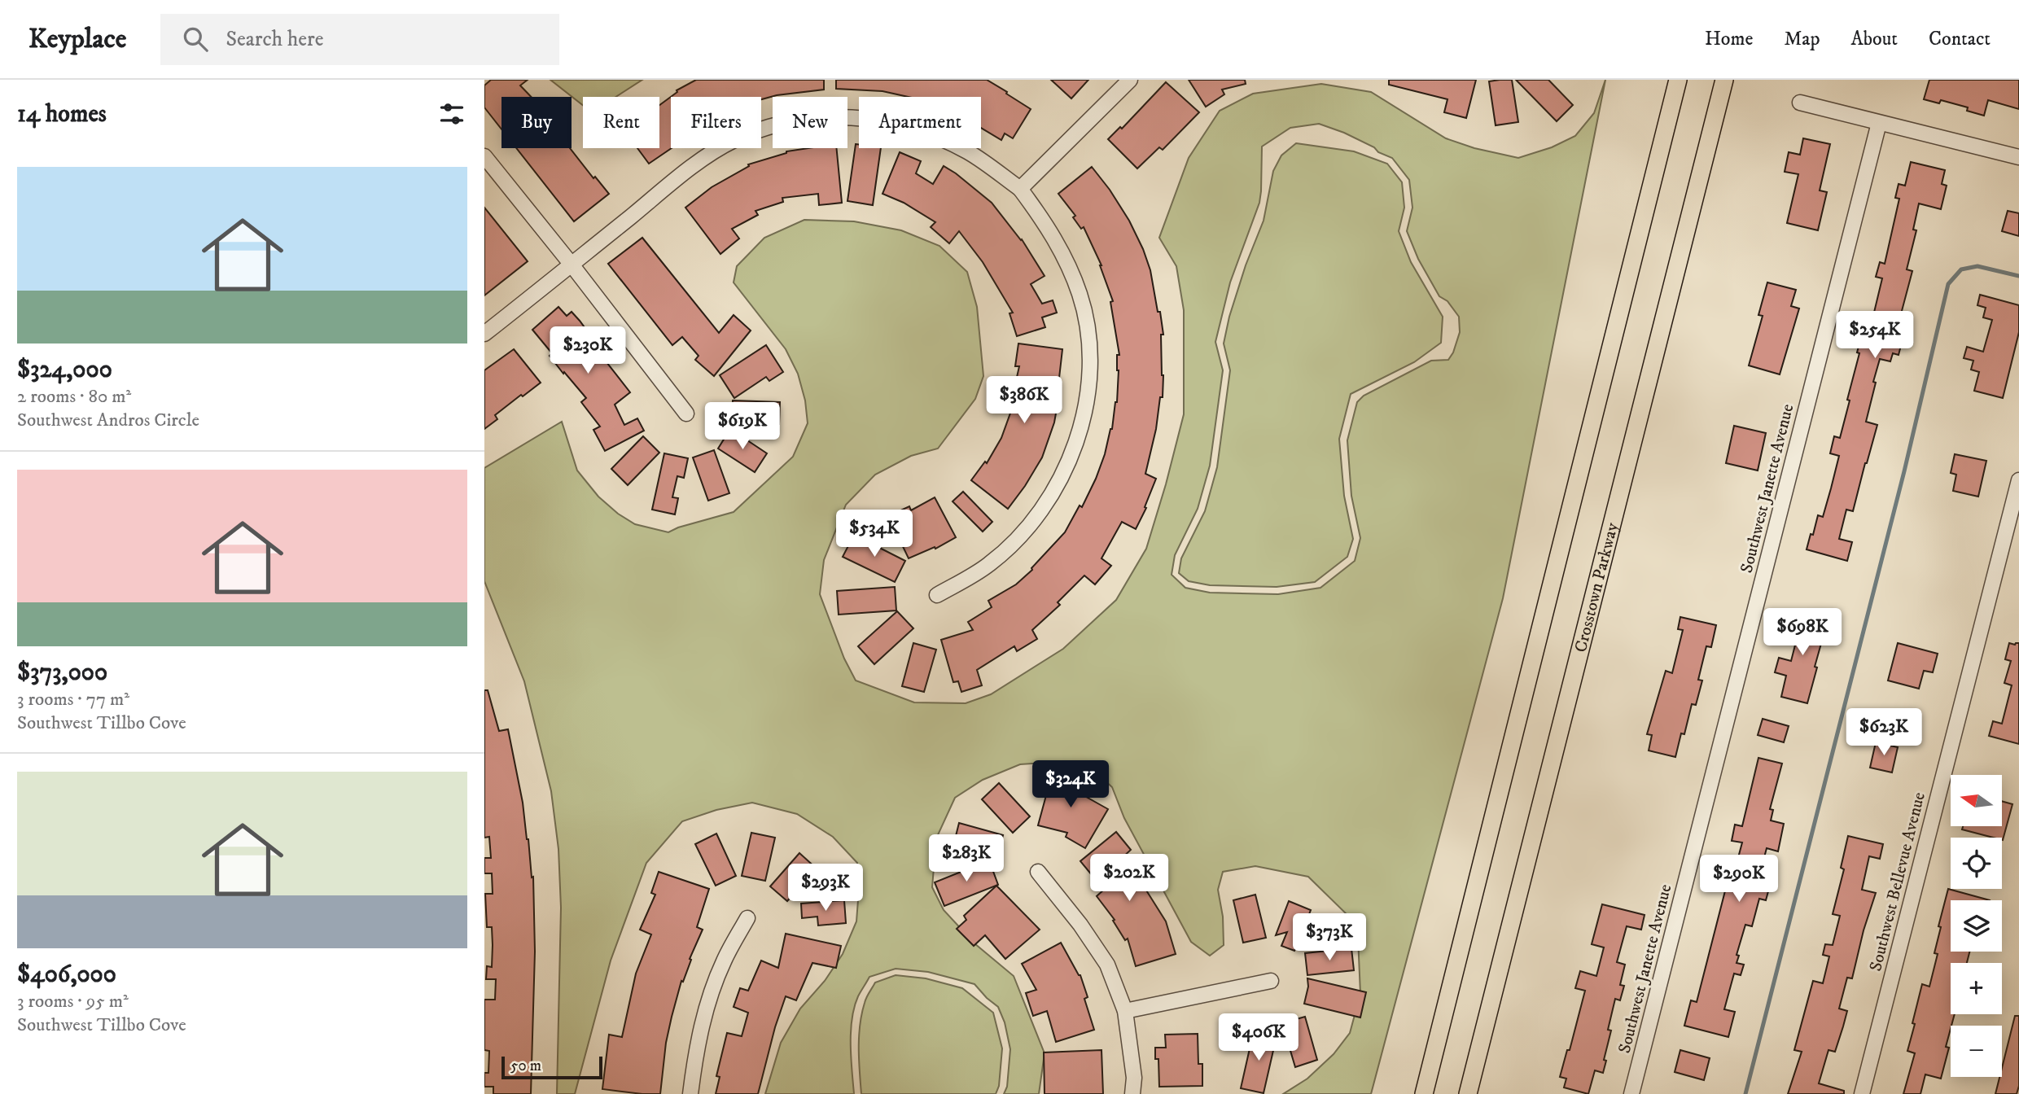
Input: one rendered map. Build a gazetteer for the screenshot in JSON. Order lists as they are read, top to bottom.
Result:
{
  "streets": {
    "main road": ["Crosstown Parkway"],
    "street": ["Southwest Janette Avenue", "Southwest Bellevue Avenue"]
  },
  "scale_bar": "50 m",
  "north": "left",
  "page": {
    "header": "Keyplace",
    "search": "Search here",
    "nav": [
      "Home",
      "Map",
      "About",
      "Contact"
    ],
    "heading": "14 homes",
    "chip": [
      "Buy",
      "Rent",
      "Filters",
      "New",
      "Apartment"
    ],
    "list": [
      {
        "name": "$324,000",
        "note": "2 rooms · 80 m² · Southwest Andros Circle"
      },
      {
        "name": "$373,000",
        "note": "3 rooms · 77 m² · Southwest Tillbo Cove"
      },
      {
        "name": "$406,000",
        "note": "3 rooms · 95 m² · Southwest Tillbo Cove"
      }
    ],
    "price": [
      "$254K",
      "$230K",
      "$386K",
      "$619K",
      "$534K",
      "$698K",
      "$623K",
      "$324K",
      "$283K",
      "$202K",
      "$290K",
      "$293K",
      "$373K",
      "$406K"
    ],
    "map_buttons": ["+", "−"],
    "scale": "50 m"
  }
}
